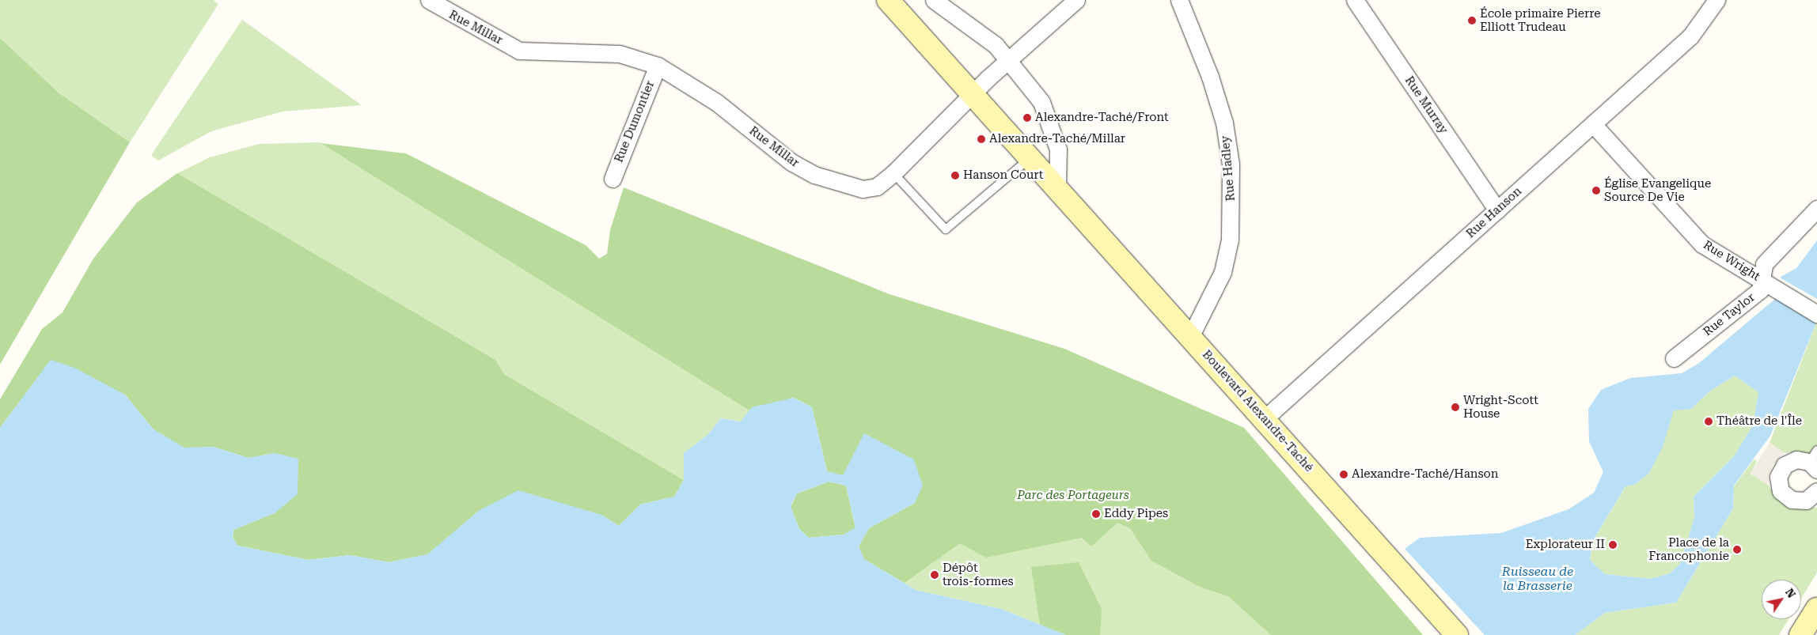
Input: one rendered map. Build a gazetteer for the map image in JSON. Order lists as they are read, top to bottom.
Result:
{
  "streets": {
    "main road": ["Boulevard Alexandre-Taché"],
    "street": [
      "Rue Millar",
      "Rue Murray",
      "Rue Dumontier",
      "Rue Hadley",
      "Rue Hanson",
      "Rue Wright",
      "Rue Taylor"
    ]
  },
  "crossings": [
    ["Rue Millar", "Rue Dumontier"],
    ["Rue Millar", "Boulevard Alexandre-Taché"],
    ["Rue Murray", "Rue Hanson"],
    ["Rue Hadley", "Boulevard Alexandre-Taché"],
    ["Rue Hanson", "Rue Wright"],
    ["Rue Hanson", "Boulevard Alexandre-Taché"],
    ["Rue Wright", "Rue Taylor"]
  ],
  "water": ["Ruisseau de la Brasserie"],
  "parks": ["Parc des Portageurs"],
  "places": [
    "École primaire Pierre Elliott Trudeau",
    "Alexandre-Taché/Front",
    "Alexandre-Taché/Millar",
    "Hanson Court",
    "Église Evangelique Source De Vie",
    "Wright-Scott House",
    "Théâtre de l'Île",
    "Alexandre-Taché/Hanson",
    "Eddy Pipes",
    "Explorateur II",
    "Place de la Francophonie",
    "Dépôt trois-formes"
  ],
  "north": "top right"
}
